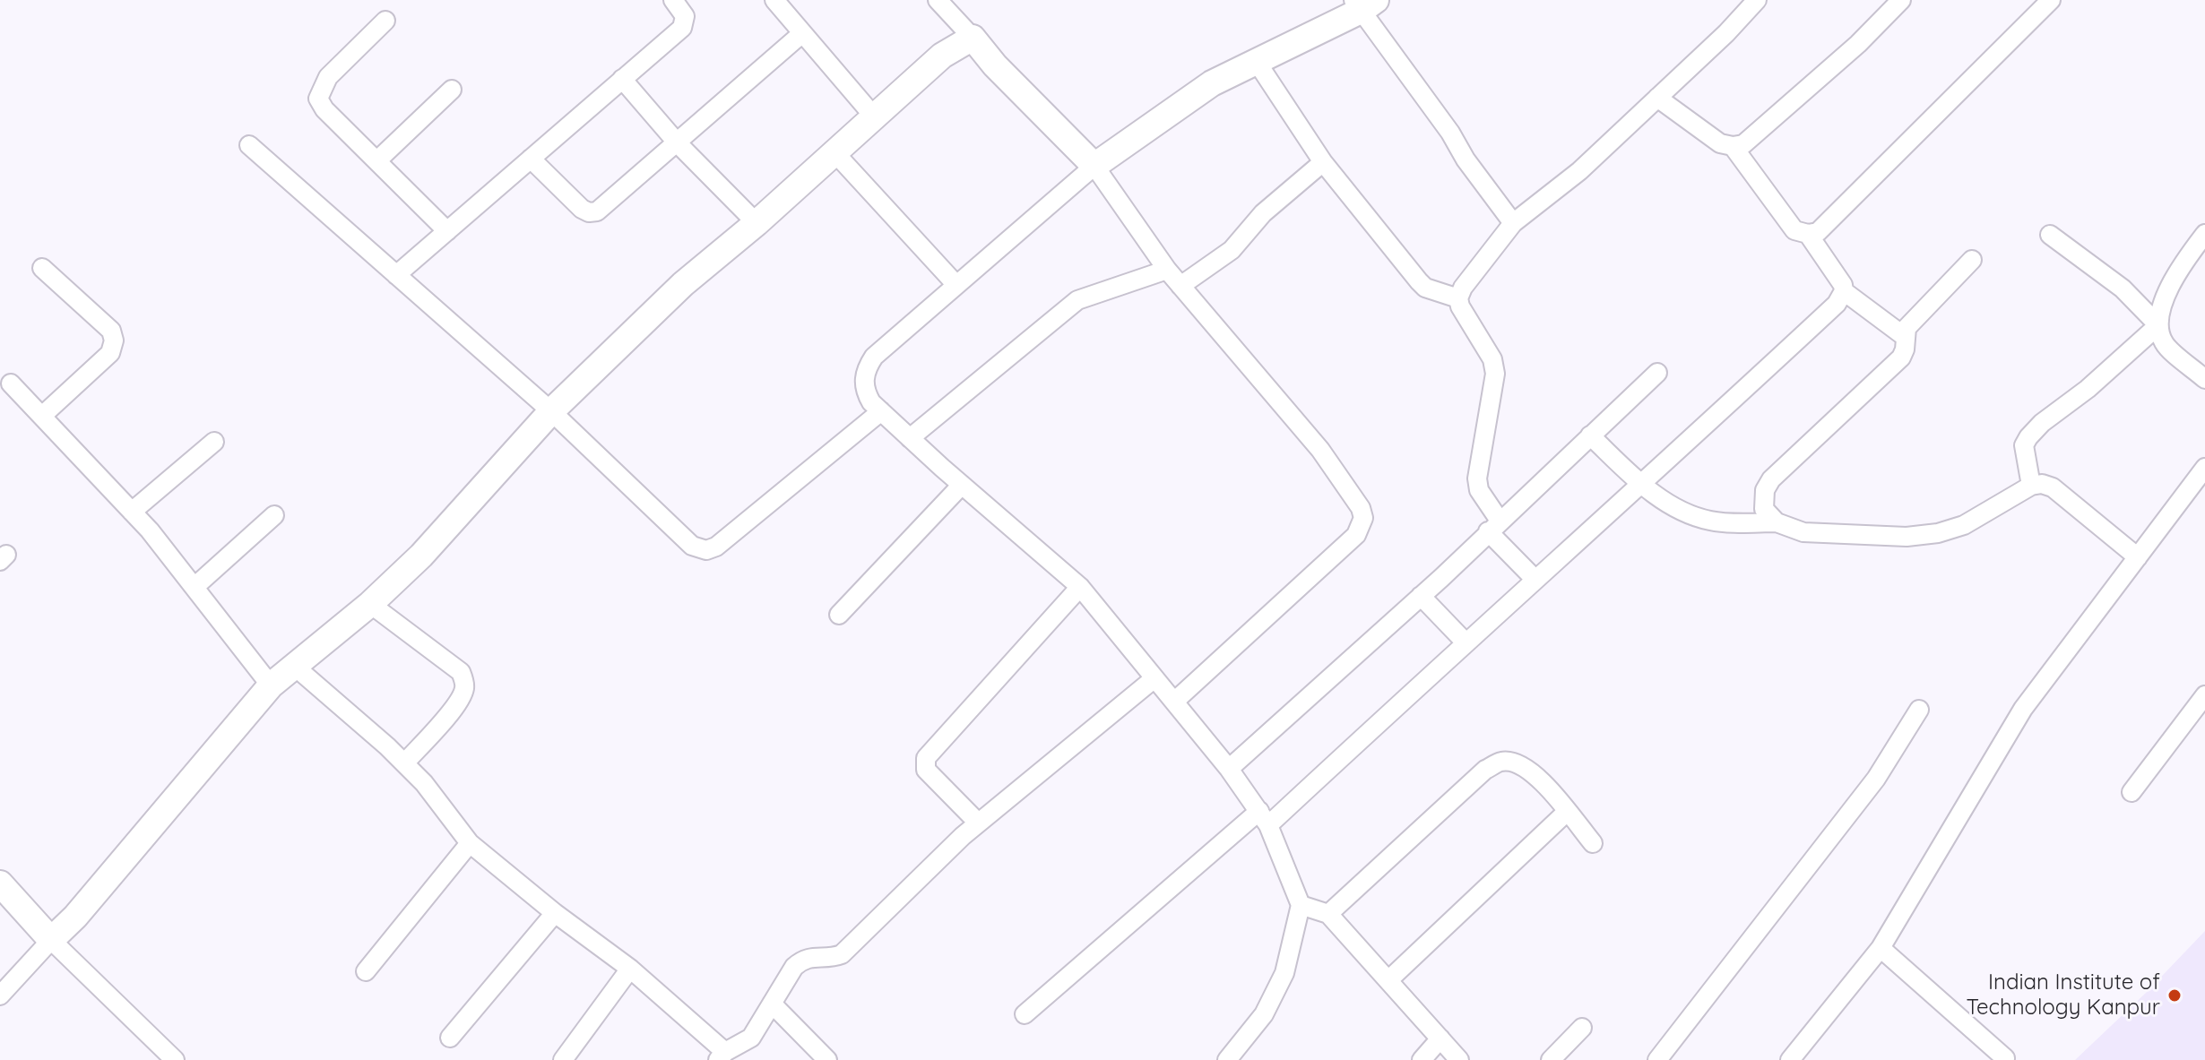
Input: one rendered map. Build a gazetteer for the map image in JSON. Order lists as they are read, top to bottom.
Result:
{
  "places": ["Indian Institute of Technology Kanpur"]
}
